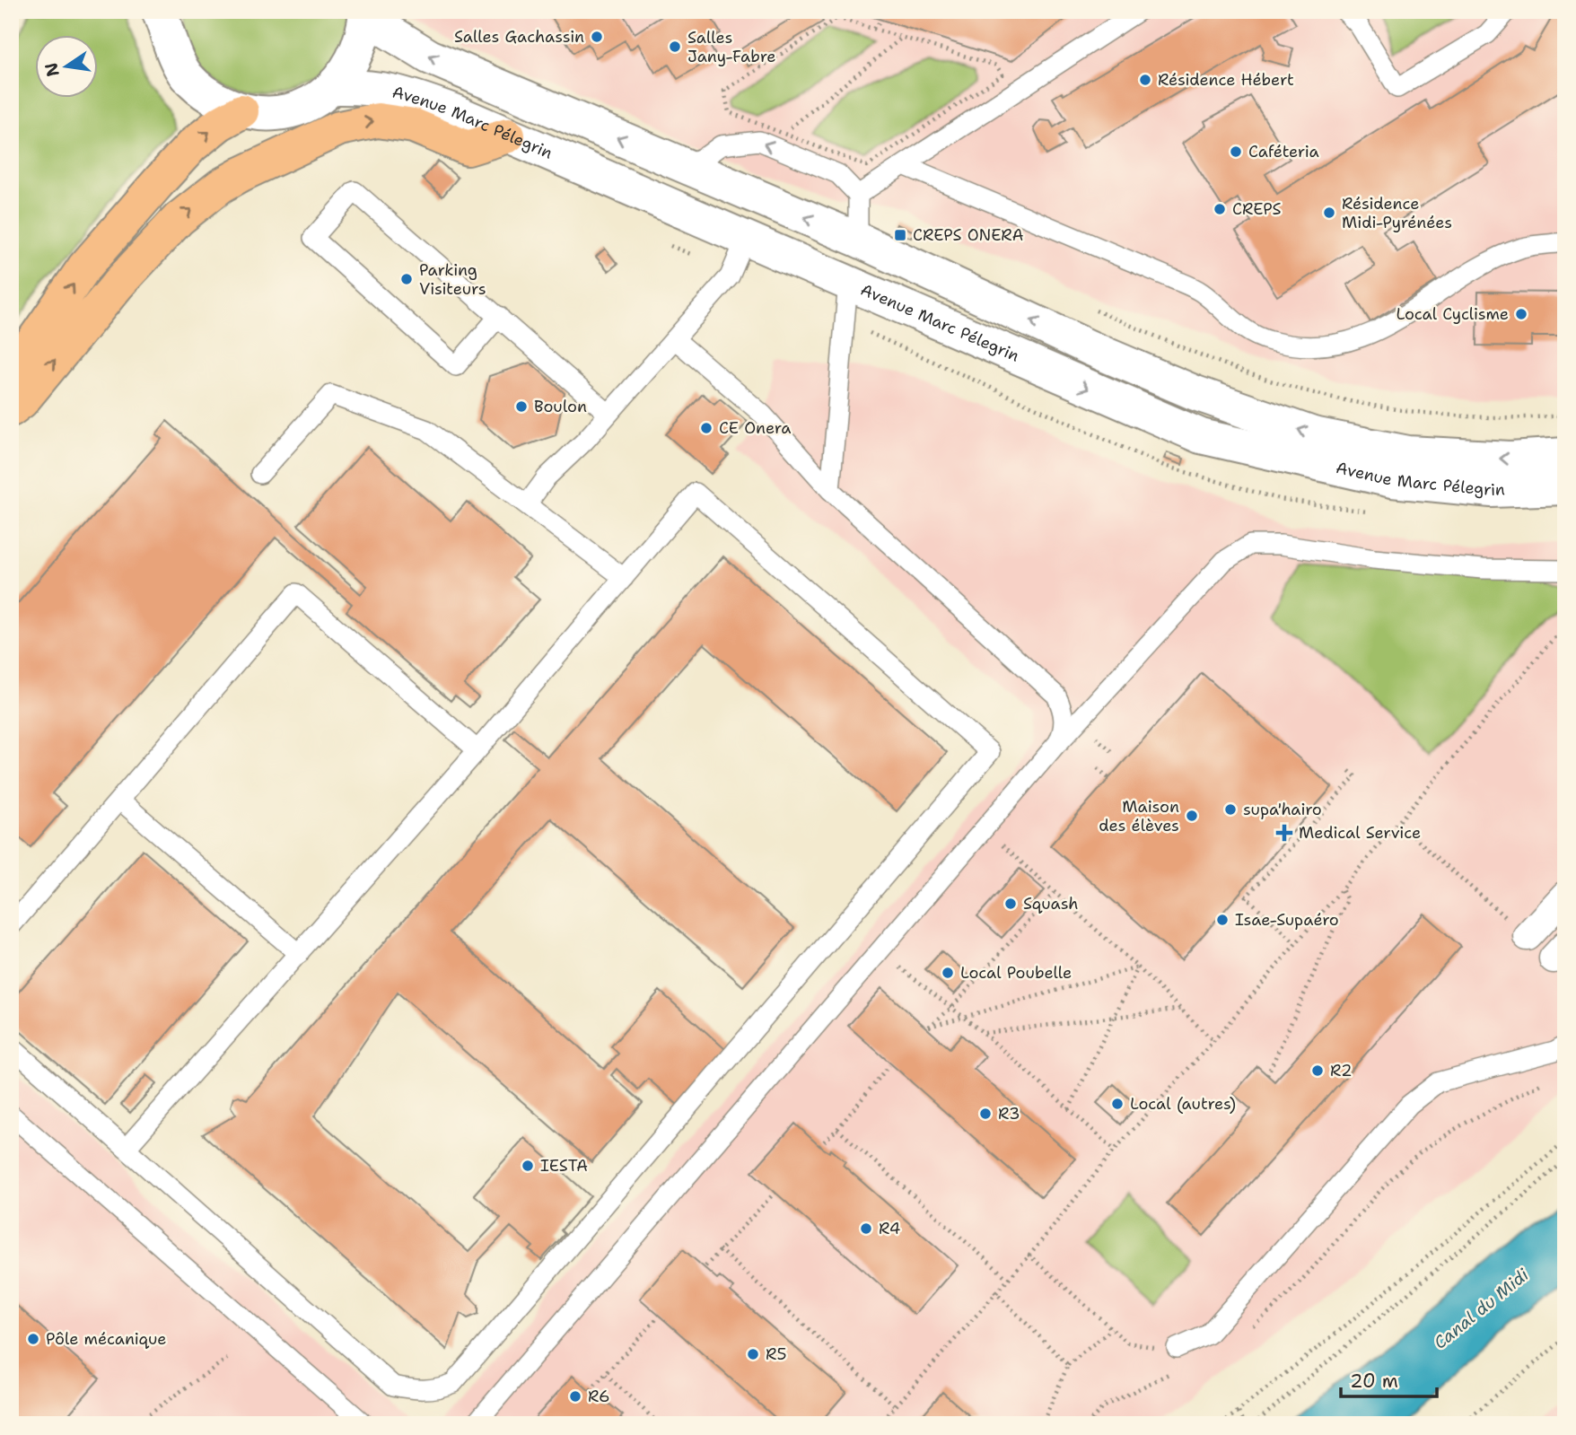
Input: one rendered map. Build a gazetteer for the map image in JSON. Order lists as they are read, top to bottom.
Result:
{
  "streets": {
    "street": ["Avenue Marc Pélegrin"]
  },
  "water": ["Canal du Midi"],
  "places": {
    "other": [
      "Salles Gachassin",
      "Salles Jany-Fabre",
      "Résidence Hébert",
      "Caféteria",
      "CREPS",
      "Résidence Midi-Pyrénées",
      "Parking Visiteurs",
      "Local Cyclisme",
      "Boulon",
      "CE Onera",
      "supa'hairo",
      "Maison des élèves",
      "Squash",
      "Isae-Supaéro",
      "Local Poubelle",
      "R2",
      "Local (autres)",
      "R3",
      "IESTA",
      "R4",
      "Pôle mécanique",
      "R5",
      "R6"
    ],
    "transit": ["CREPS ONERA"],
    "health": ["Medical Service"]
  },
  "scale_bar": "20 m",
  "north": "left"
}
